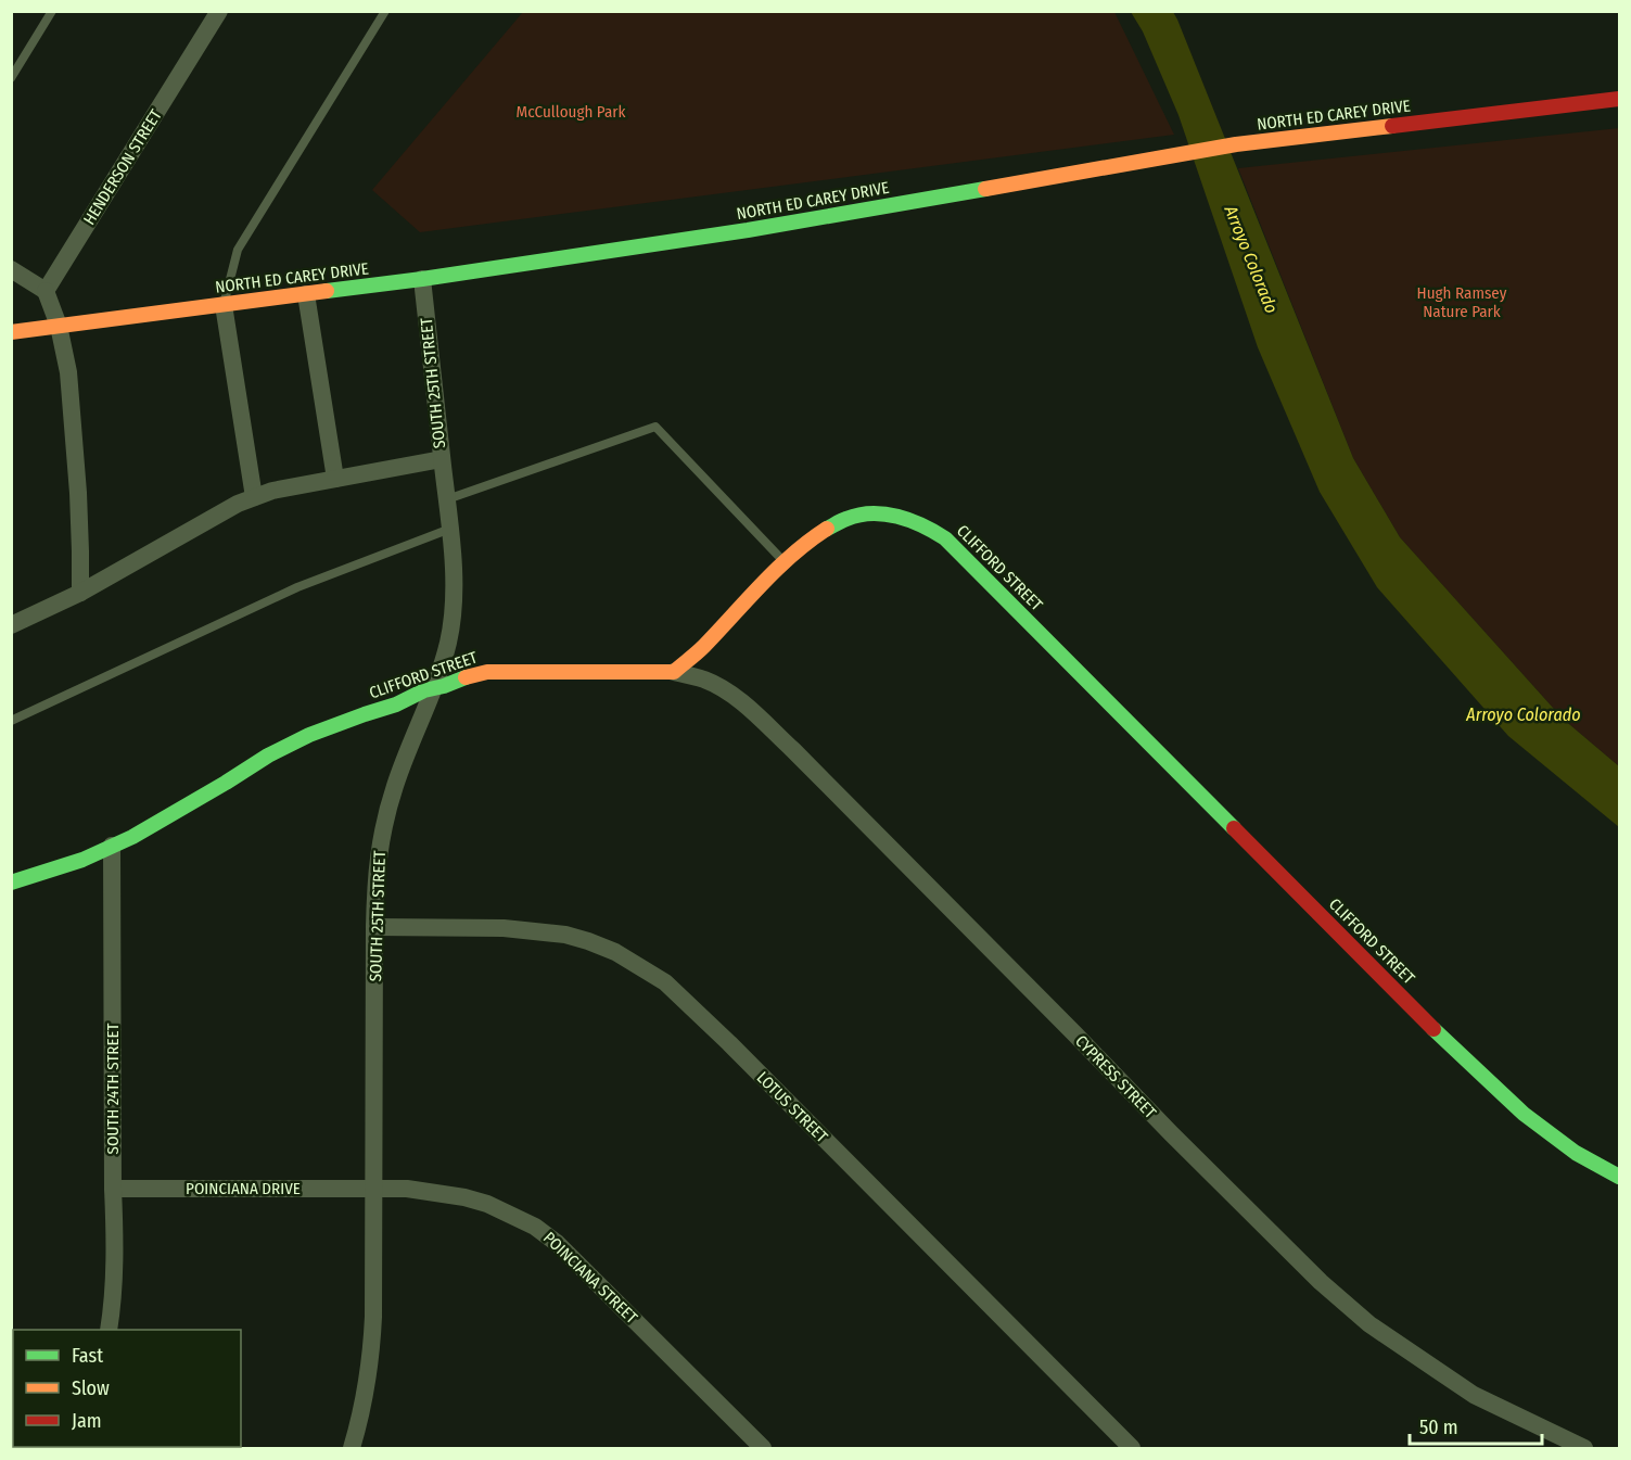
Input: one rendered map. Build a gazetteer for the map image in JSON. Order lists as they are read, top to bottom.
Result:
{
  "streets": {
    "street": [
      "NORTH ED CAREY DRIVE",
      "HENDERSON STREET",
      "SOUTH 25TH STREET",
      "CLIFFORD STREET",
      "CYPRESS STREET",
      "SOUTH 24TH STREET",
      "LOTUS STREET",
      "POINCIANA DRIVE",
      "POINCIANA STREET"
    ]
  },
  "crossings": [
    ["NORTH ED CAREY DRIVE", "SOUTH 25TH STREET"],
    ["SOUTH 25TH STREET", "CLIFFORD STREET"],
    ["SOUTH 25TH STREET", "LOTUS STREET"],
    ["SOUTH 25TH STREET", "POINCIANA DRIVE"],
    ["SOUTH 25TH STREET", "POINCIANA STREET"],
    ["CLIFFORD STREET", "CYPRESS STREET"],
    ["CLIFFORD STREET", "SOUTH 24TH STREET"],
    ["SOUTH 24TH STREET", "POINCIANA DRIVE"],
    ["POINCIANA DRIVE", "POINCIANA STREET"]
  ],
  "water": ["Arroyo Colorado"],
  "parks": ["McCullough Park", "Hugh Ramsey Nature Park"],
  "legend": ["Fast", "Slow", "Jam"],
  "scale_bar": "50 m"
}
